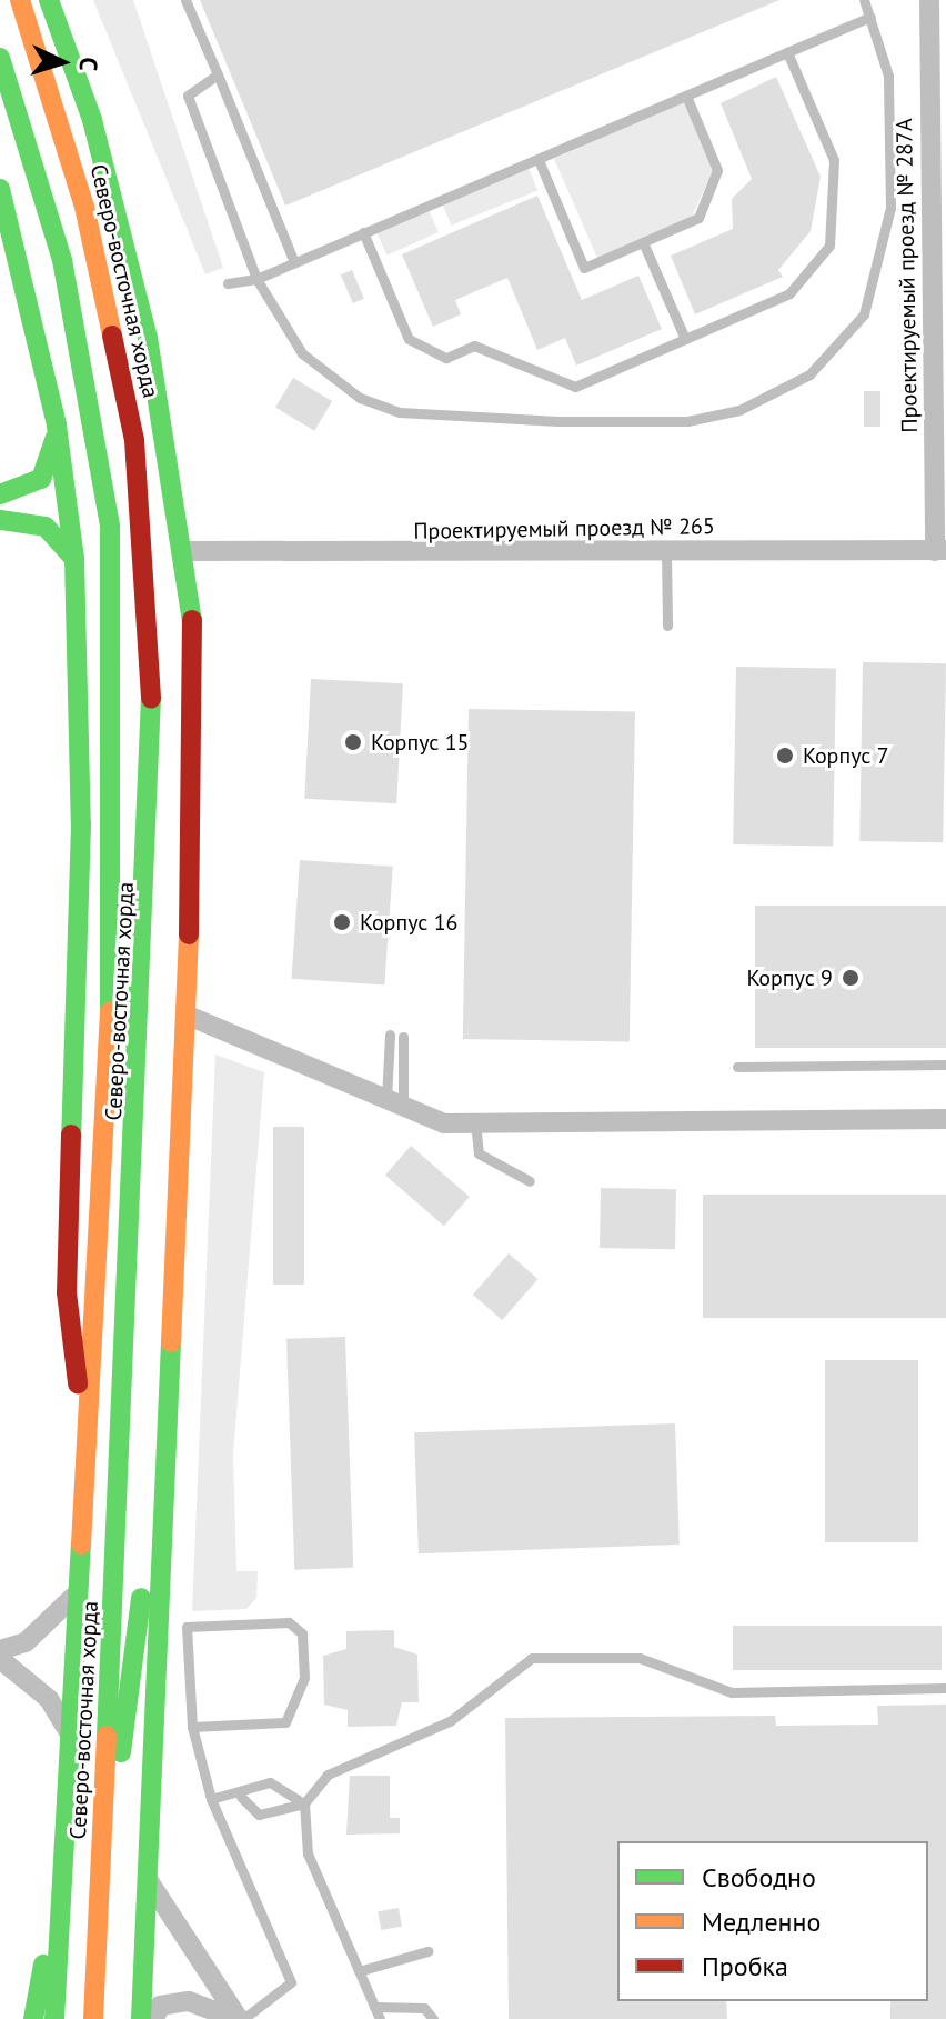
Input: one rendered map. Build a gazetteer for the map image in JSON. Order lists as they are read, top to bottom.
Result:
{
  "streets": {
    "main road": ["Северо-восточная хорда"],
    "street": ["Проектируемый проезд № 287А", "Проектируемый проезд № 265"]
  },
  "crossings": [
    ["Проектируемый проезд № 287А", "Проектируемый проезд № 265"]
  ],
  "places": [
    "Корпус 15",
    "Корпус 7",
    "Корпус 16",
    "Корпус 9"
  ],
  "legend": ["Свободно", "Медленно", "Пробка"],
  "north": "right"
}
